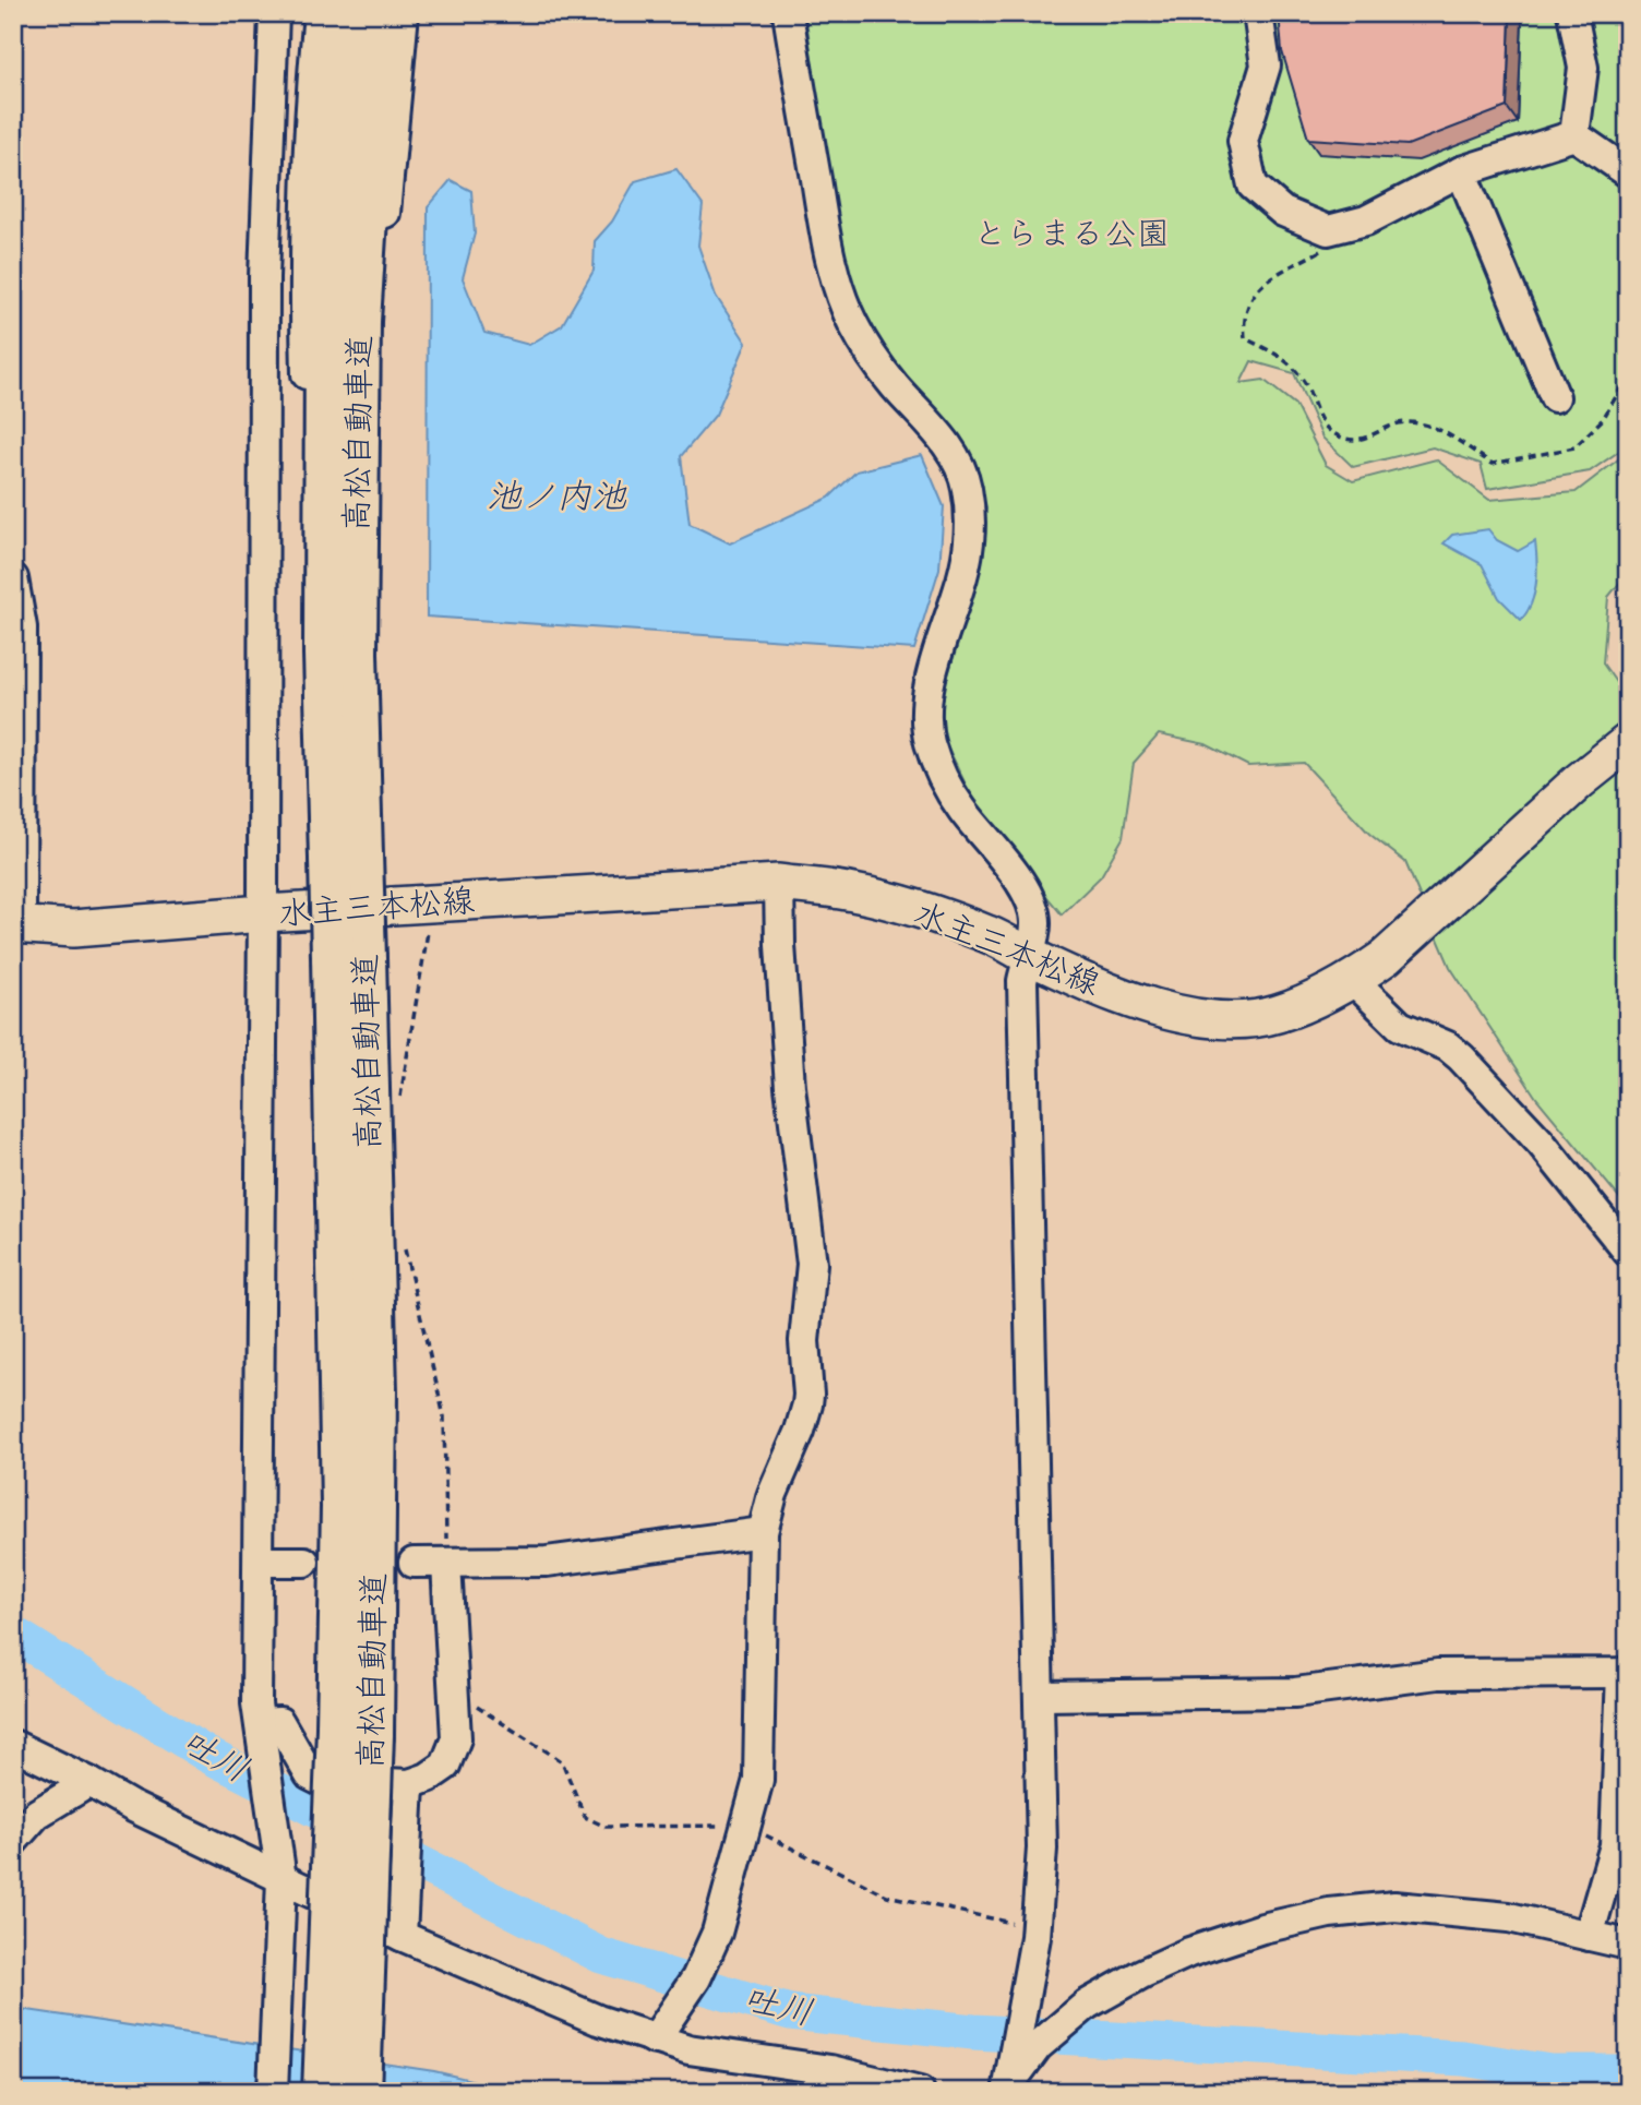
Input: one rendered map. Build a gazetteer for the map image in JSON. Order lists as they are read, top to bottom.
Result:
{
  "streets": {
    "highway": ["高松自動車道"],
    "main road": ["水主三本松線"]
  },
  "water": ["池ノ内池", "吐川"],
  "parks": ["とらまる公園"]
}
